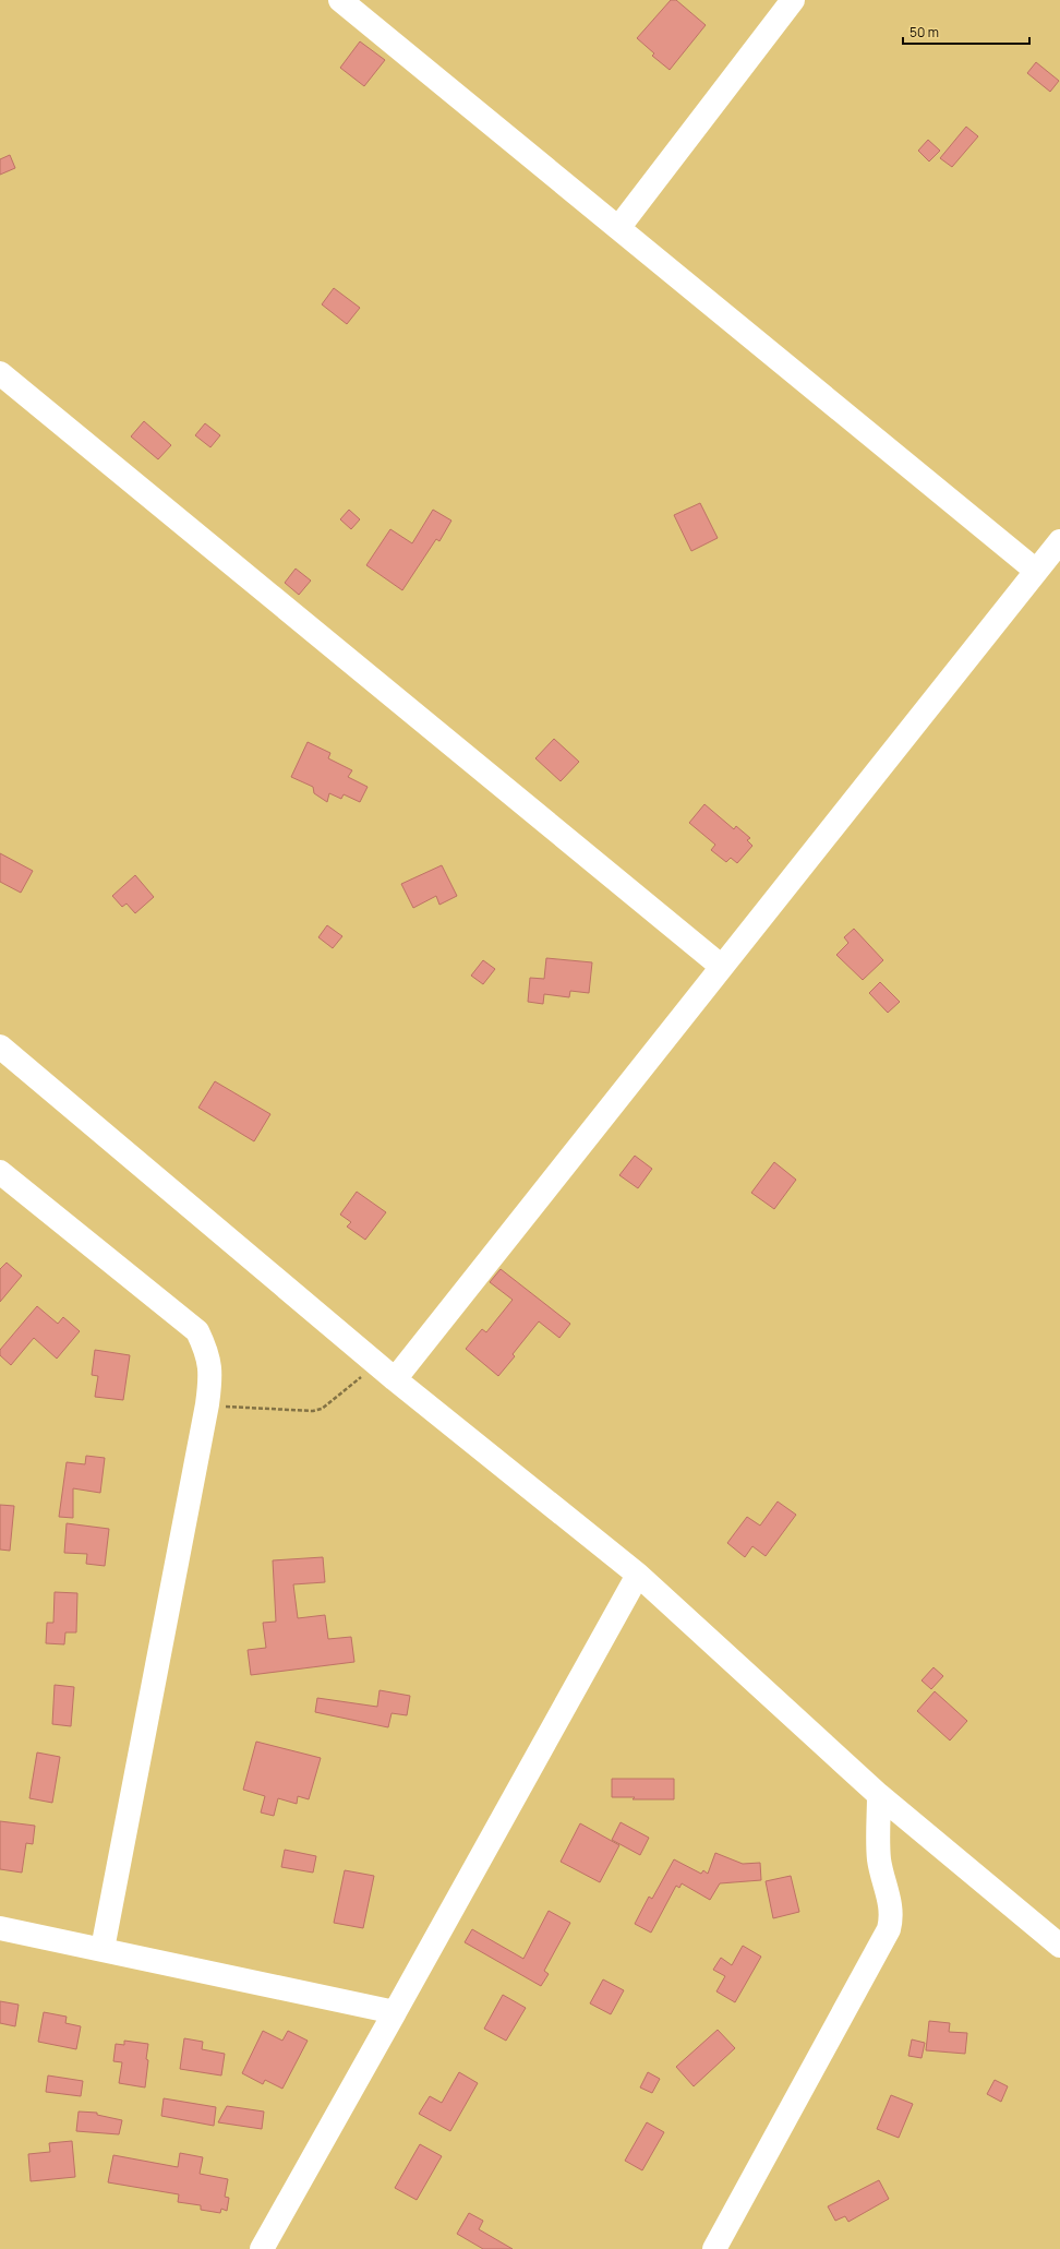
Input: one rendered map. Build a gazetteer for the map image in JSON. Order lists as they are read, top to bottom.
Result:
{
  "scale_bar": "50 m"
}
